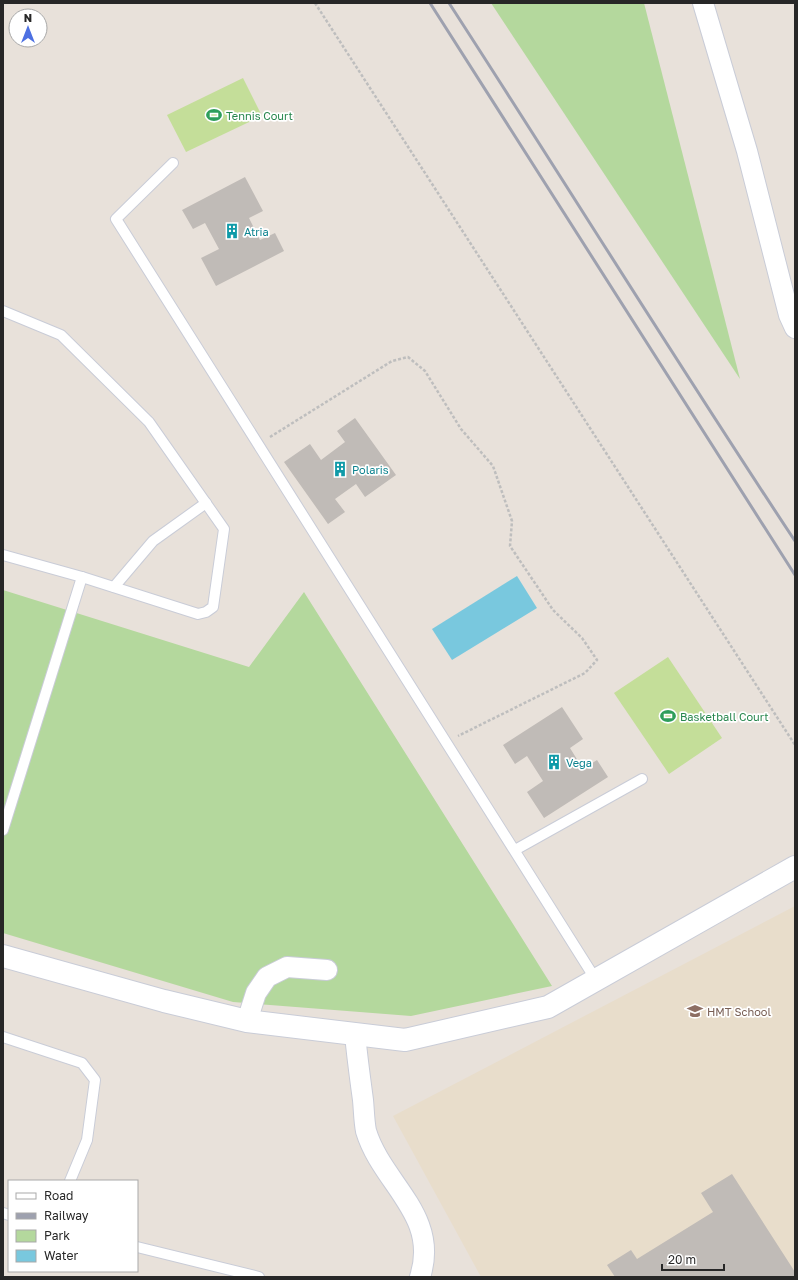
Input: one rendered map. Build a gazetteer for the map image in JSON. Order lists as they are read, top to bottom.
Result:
{
  "places": {
    "sports": ["Tennis Court", "Basketball Court"],
    "building": ["Atria", "Polaris", "Vega"],
    "school or university": ["HMT School"]
  },
  "legend": [
    "Road",
    "Railway",
    "Park",
    "Water"
  ],
  "scale_bar": "20 m",
  "north": "top"
}
